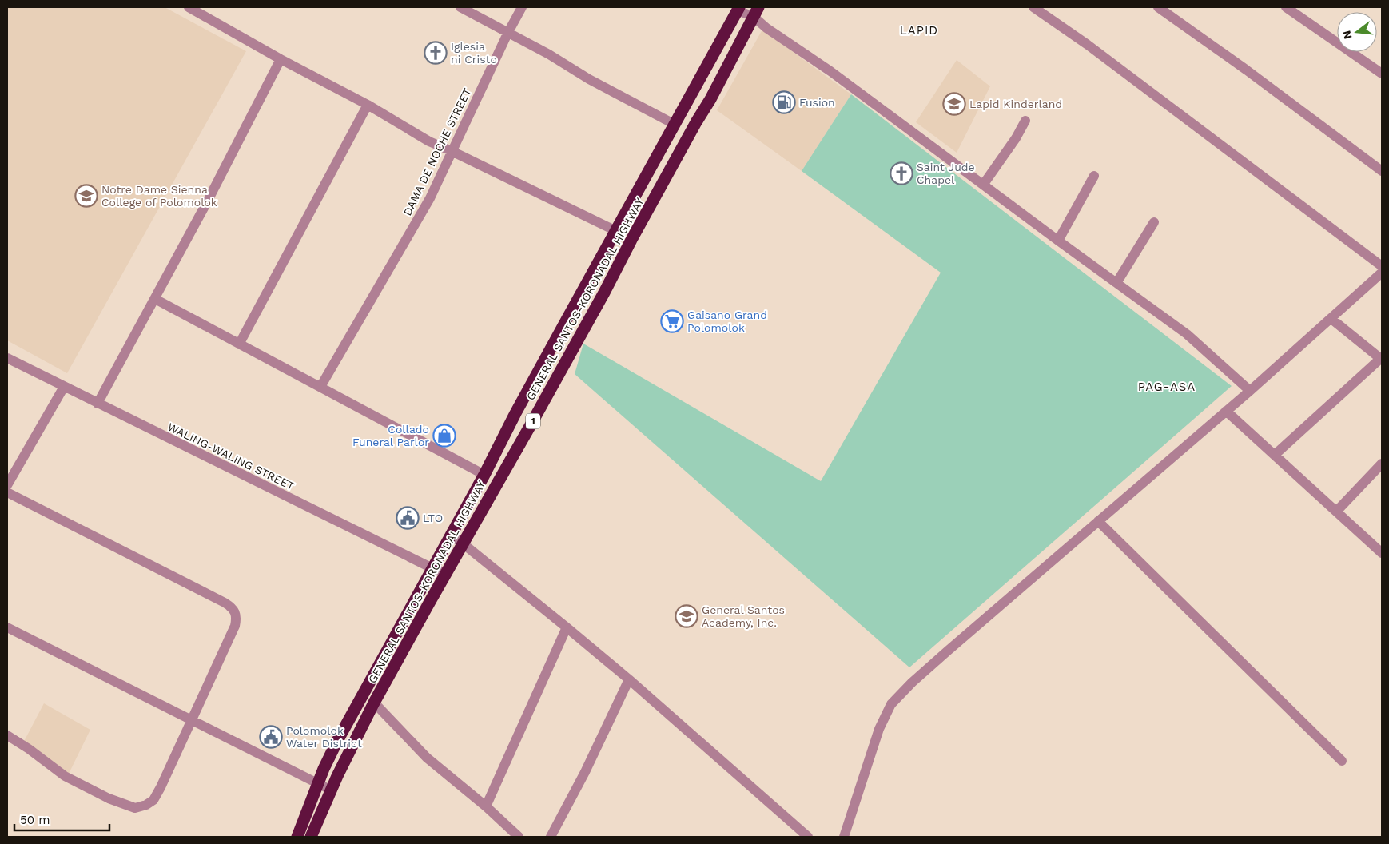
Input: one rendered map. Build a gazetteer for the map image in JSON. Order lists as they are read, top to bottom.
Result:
{
  "streets": {
    "highway": ["GENERAL SANTOS-KORONADAL HIGHWAY", "1"],
    "street": ["DAMA DE NOCHE STREET", "WALING-WALING STREET"]
  },
  "crossings": [
    ["GENERAL SANTOS-KORONADAL HIGHWAY", "WALING-WALING STREET"]
  ],
  "districts": ["LAPID", "PAG-ASA"],
  "places": {
    "church": ["Iglesia ni Cristo", "Saint Jude Chapel"],
    "fuel station": ["Fusion"],
    "school or university": ["Lapid Kinderland", "Notre Dame Sienna College of Polomolok", "General Santos Academy, Inc."],
    "supermarket": ["Gaisano Grand Polomolok"],
    "shop": ["Collado Funeral Parlor"],
    "public building": ["LTO", "Polomolok Water District"]
  },
  "scale_bar": "50 m",
  "north": "left"
}
